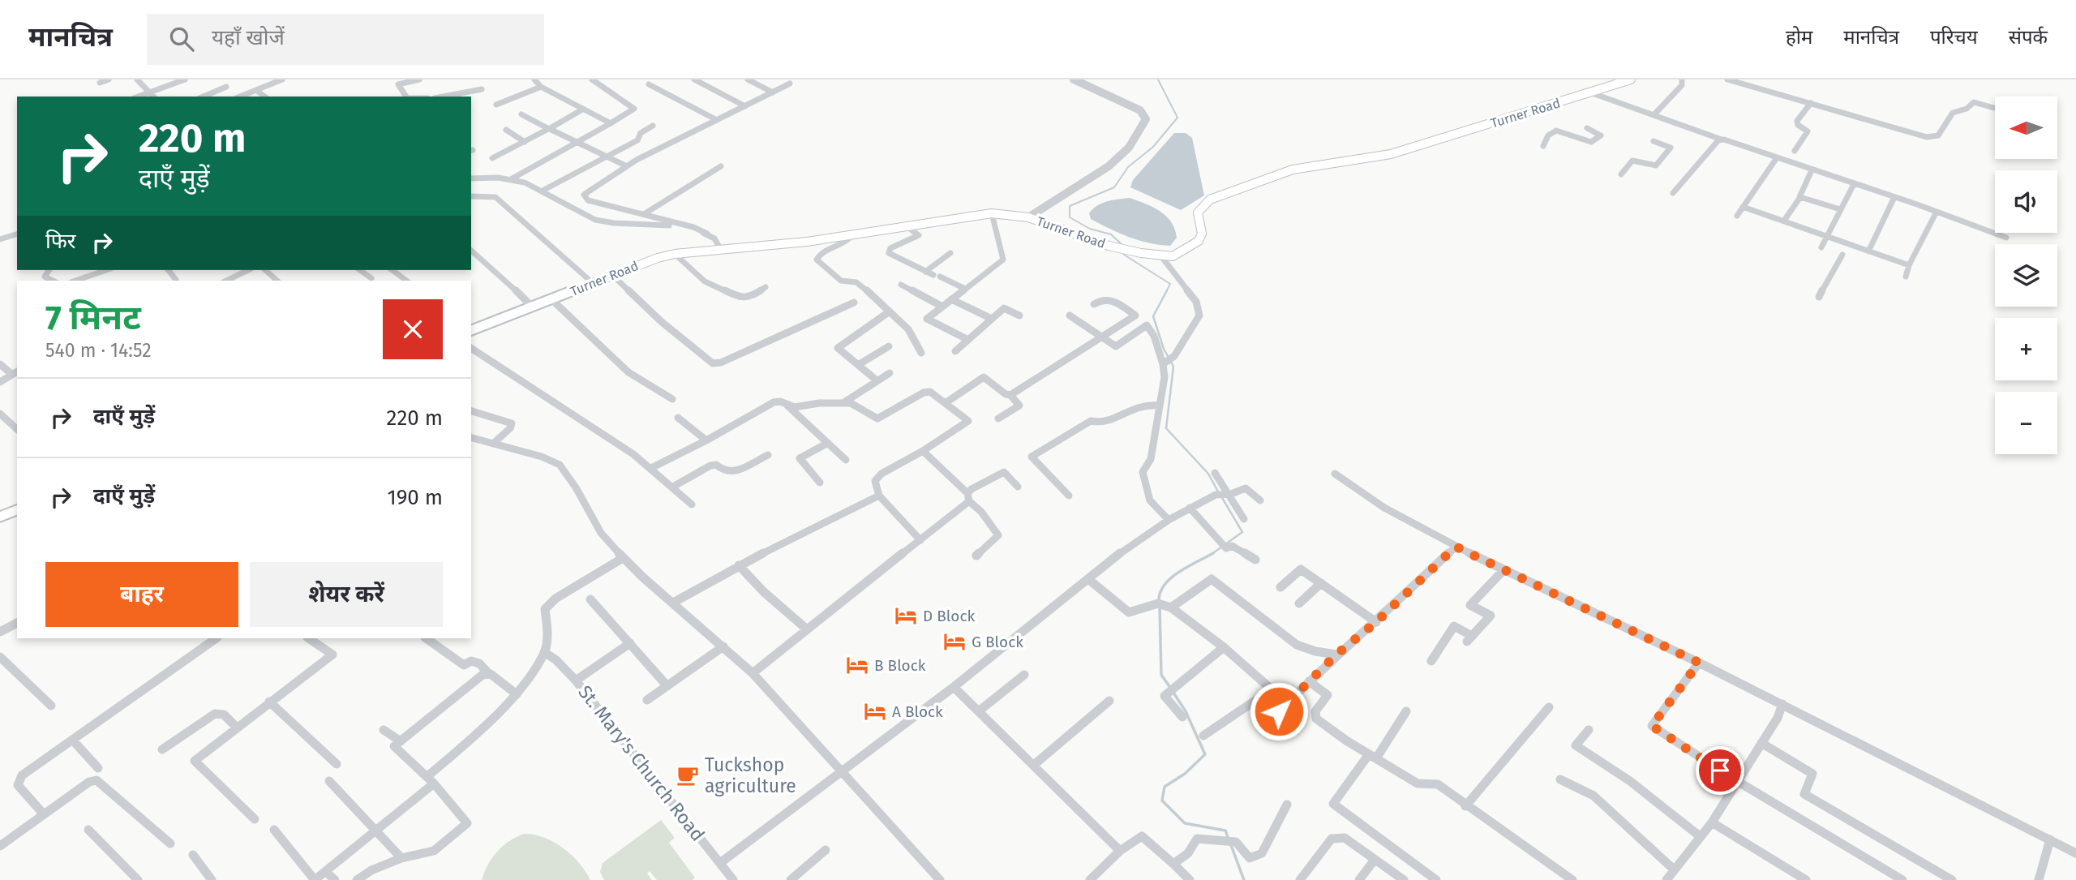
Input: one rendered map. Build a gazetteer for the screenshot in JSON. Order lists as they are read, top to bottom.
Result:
{
  "streets": {
    "main road": ["Turner Road"],
    "street": ["St. Mary's Church Road"]
  },
  "places": {
    "hotel": [
      "D Block",
      "G Block",
      "B Block",
      "A Block"
    ],
    "cafe": ["Tuckshop agriculture"]
  },
  "north": "left",
  "page": {
    "header": "मानचित्र",
    "search": "यहाँ खोजें",
    "nav": [
      "होम",
      "मानचित्र",
      "परिचय",
      "संपर्क"
    ],
    "map_buttons": ["+", "−"],
    "turn": ["220 m", "दाएँ मुड़ें"],
    "then": "फिर",
    "heading": ["7 मिनट", "540 m · 14:52"],
    "list": [
      {
        "name": "दाएँ मुड़ें",
        "value": "220 m"
      },
      {
        "name": "दाएँ मुड़ें",
        "value": "190 m"
      }
    ],
    "buttons": ["बाहर", "शेयर करें"]
  }
}
